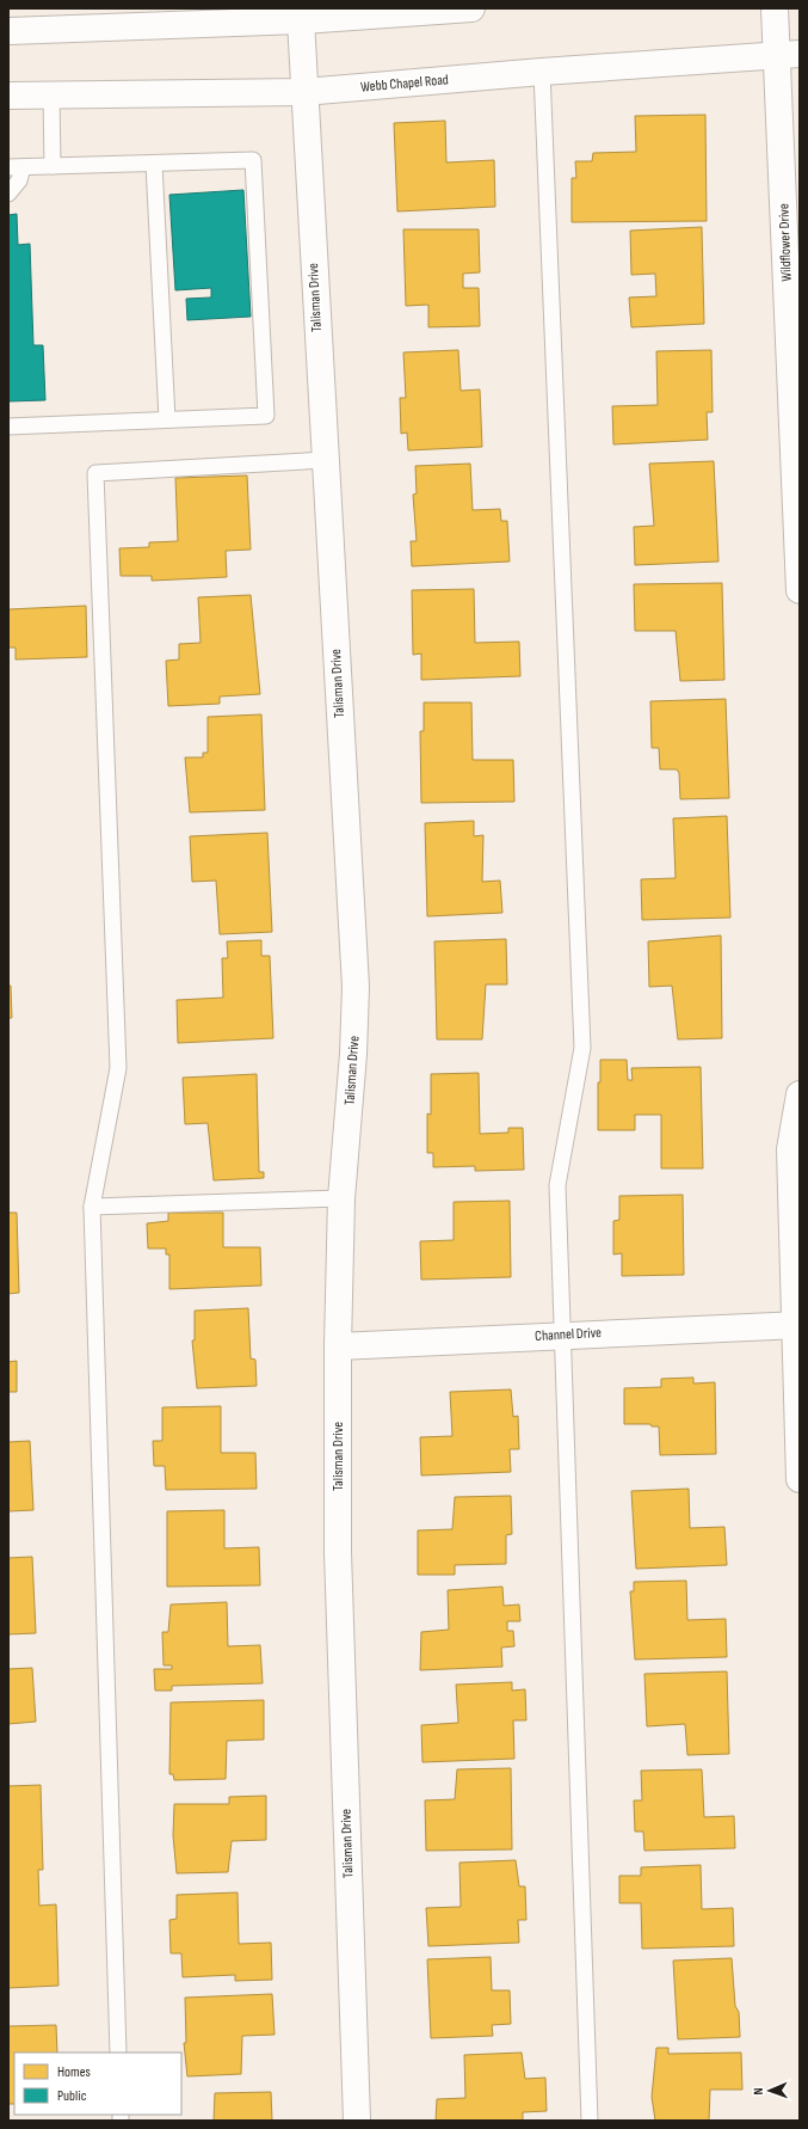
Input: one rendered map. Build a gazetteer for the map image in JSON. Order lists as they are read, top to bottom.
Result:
{
  "streets": {
    "street": [
      "Webb Chapel Road",
      "Wildflower Drive",
      "Talisman Drive",
      "Channel Drive"
    ]
  },
  "crossings": [
    ["Webb Chapel Road", "Wildflower Drive"],
    ["Webb Chapel Road", "Talisman Drive"],
    ["Talisman Drive", "Channel Drive"]
  ],
  "legend": ["Homes", "Public"],
  "north": "left"
}
